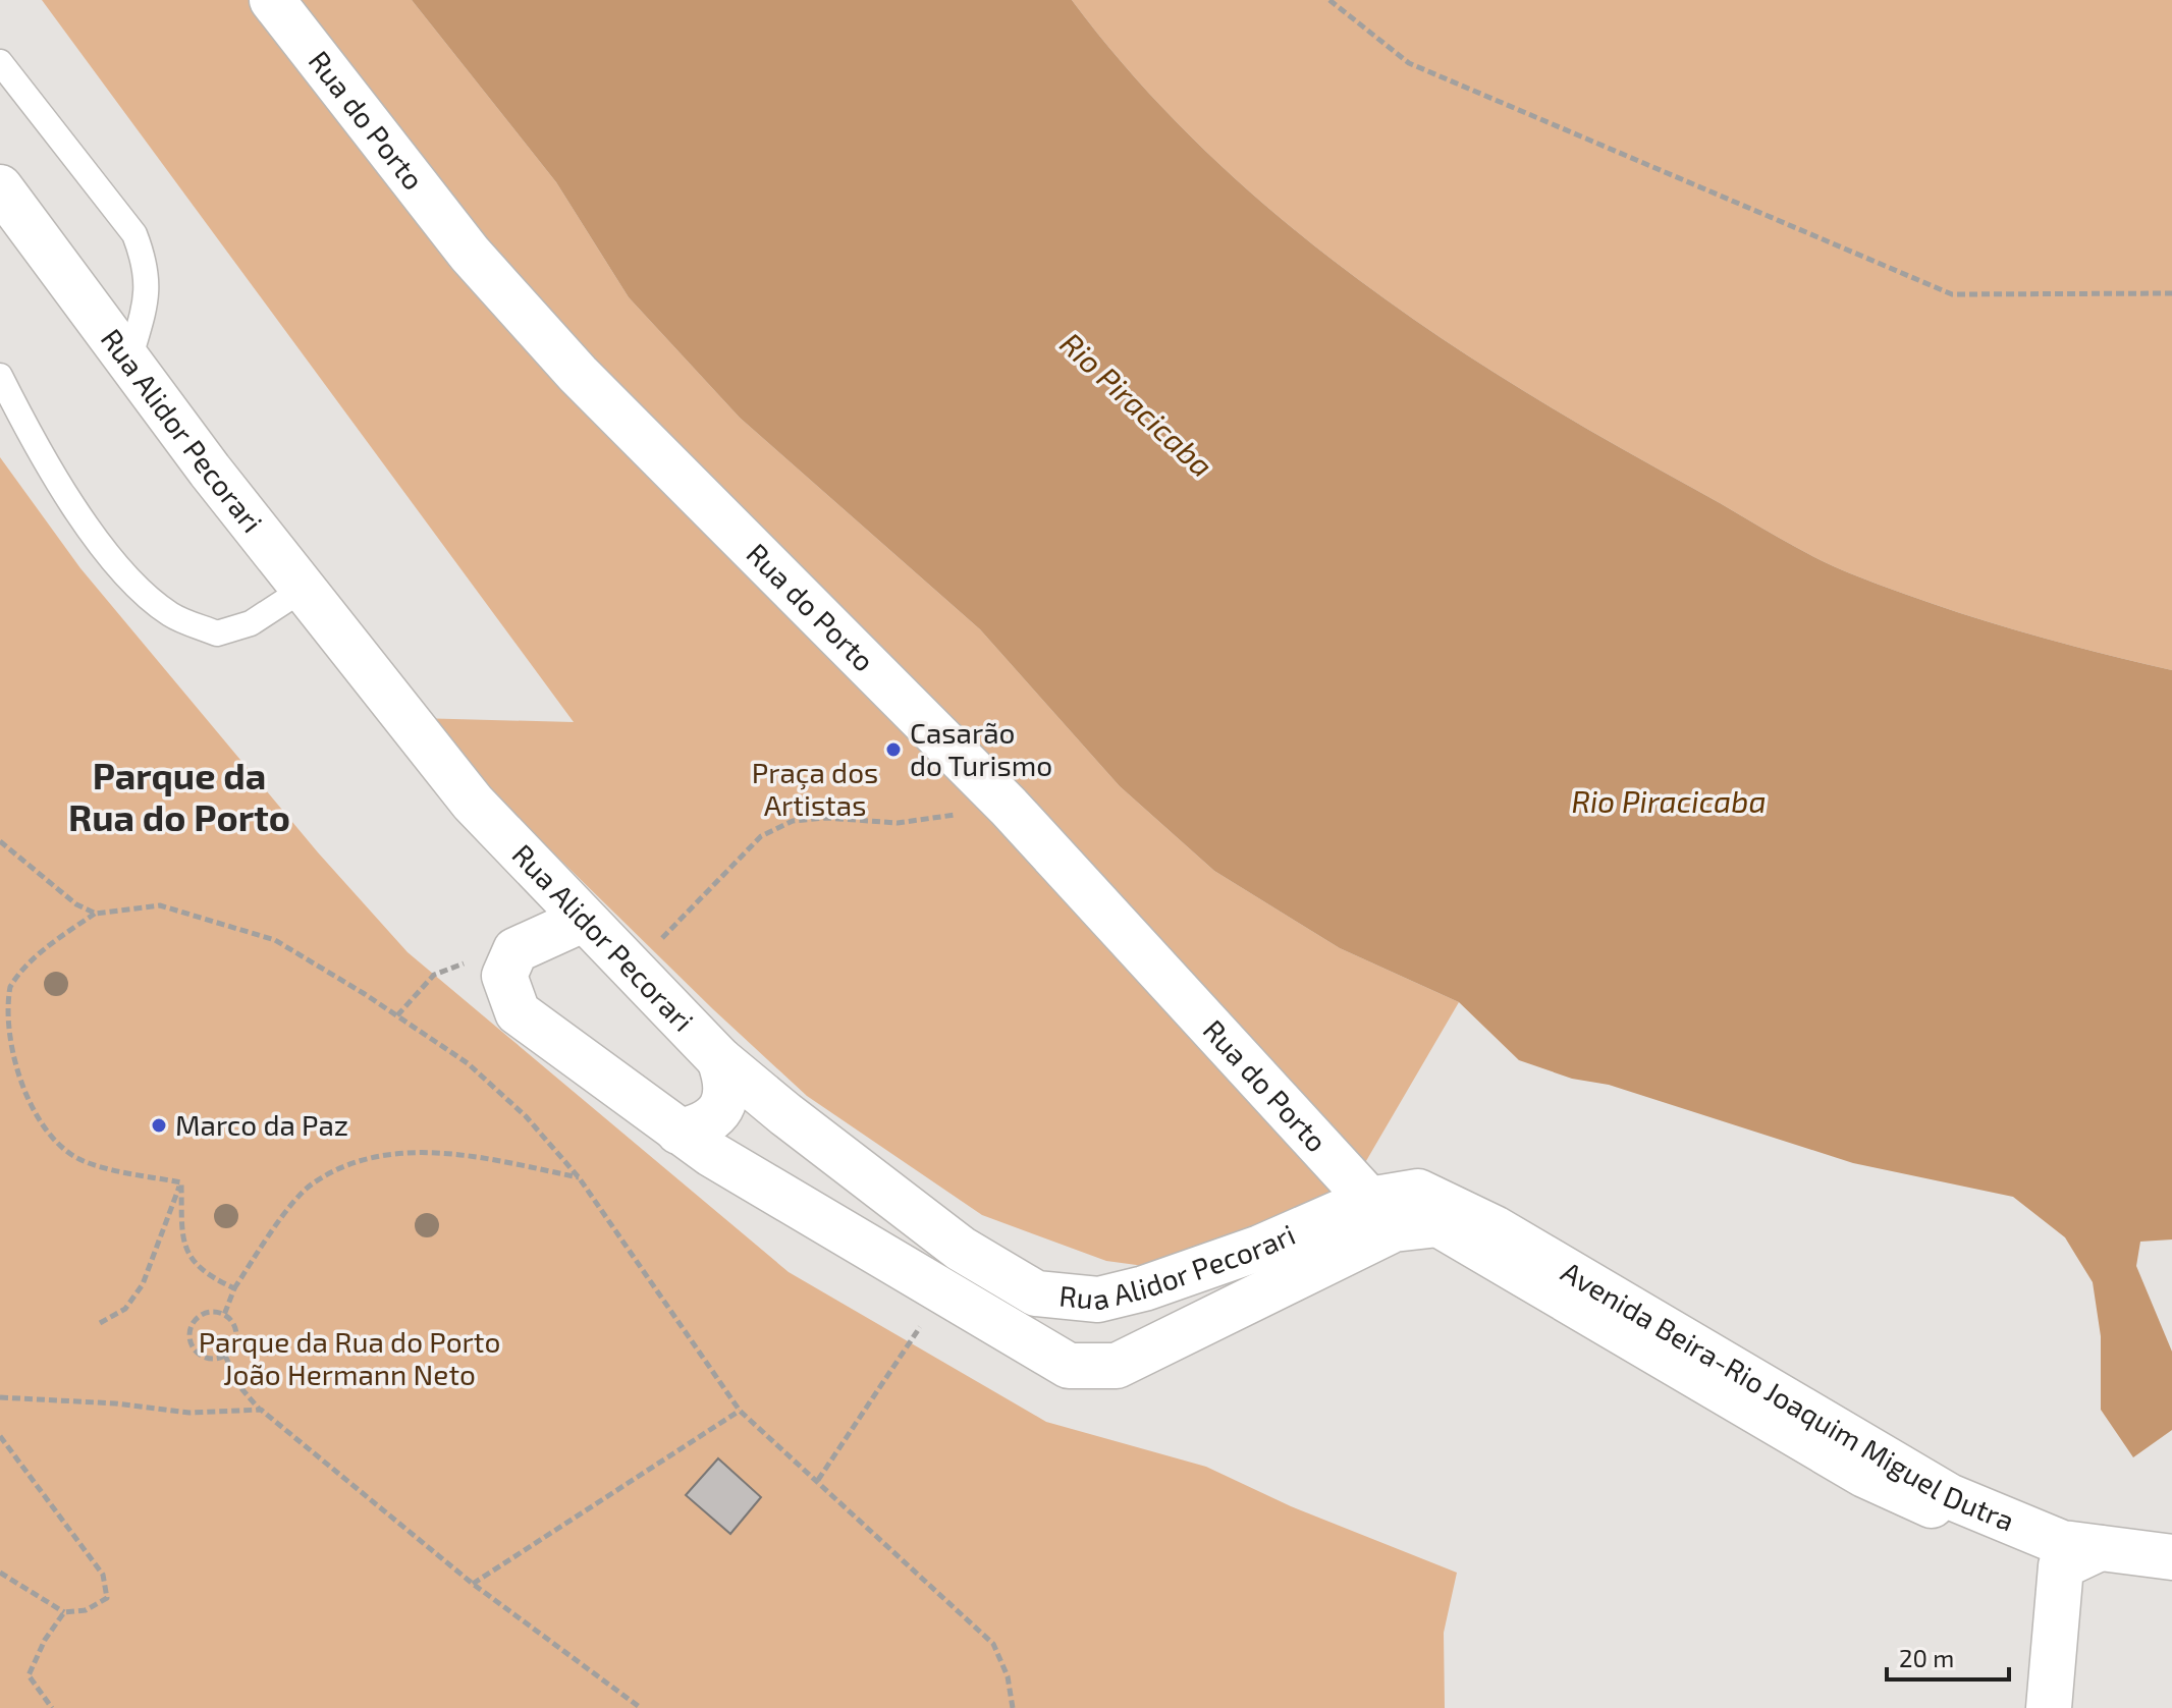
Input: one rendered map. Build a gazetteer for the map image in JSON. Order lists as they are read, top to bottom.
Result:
{
  "streets": {
    "street": ["Rua do Porto", "Rua Alidor Pecorari", "Avenida Beira-Rio Joaquim Miguel Dutra"]
  },
  "crossings": [
    ["Rua do Porto", "Rua Alidor Pecorari"],
    ["Rua Alidor Pecorari", "Avenida Beira-Rio Joaquim Miguel Dutra"]
  ],
  "districts": ["Parque da Rua do Porto"],
  "water": ["Rio Piracicaba"],
  "parks": ["Praça dos Artistas", "Parque da Rua do Porto João Hermann Neto"],
  "places": ["Casarão do Turismo", "Marco da Paz"],
  "scale_bar": "20 m"
}
